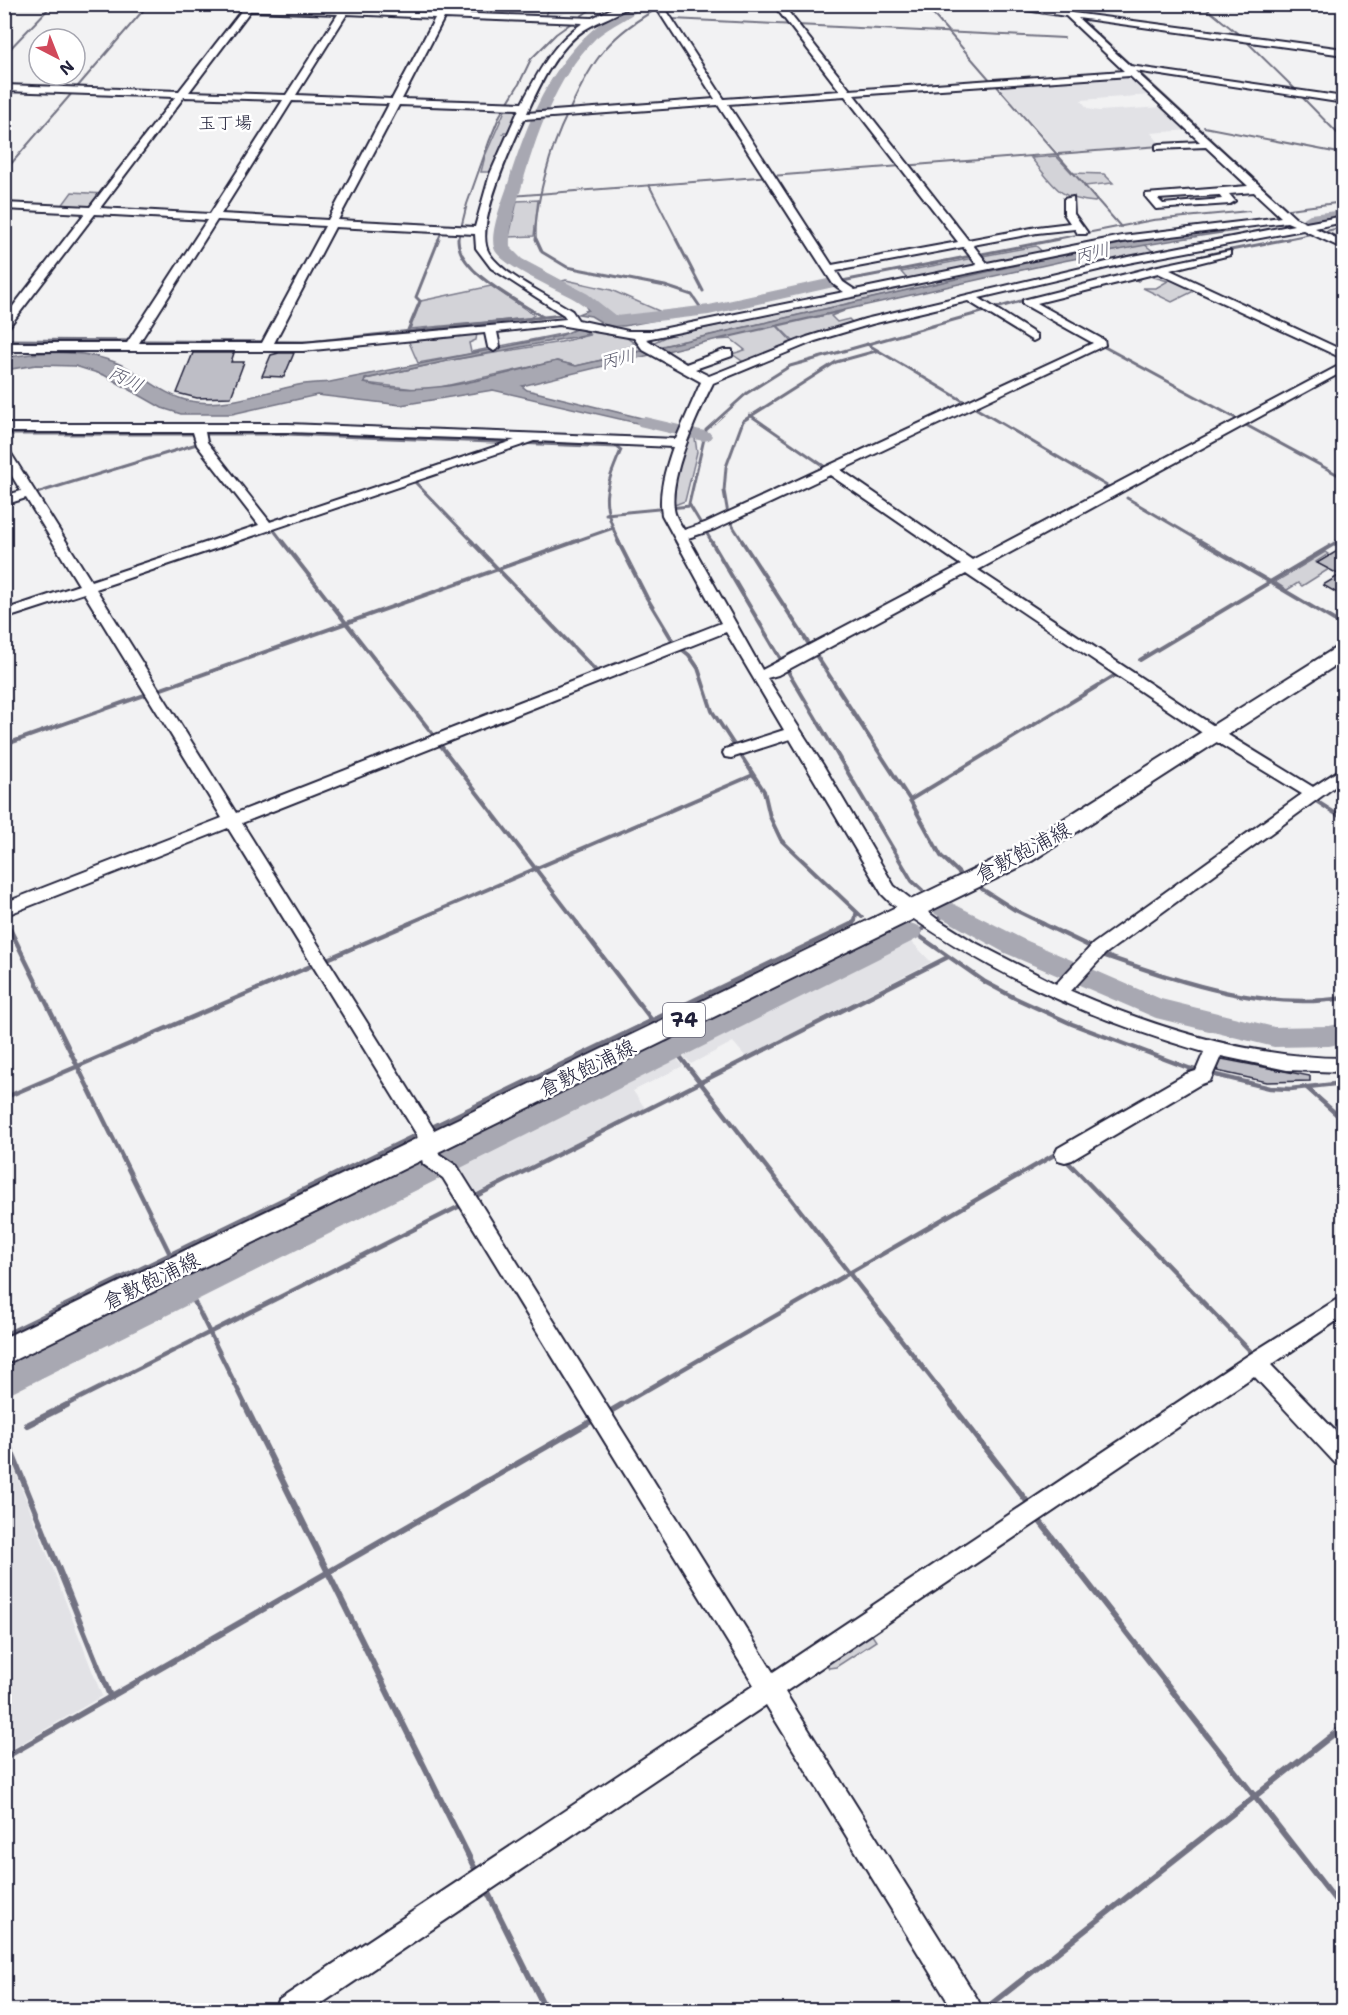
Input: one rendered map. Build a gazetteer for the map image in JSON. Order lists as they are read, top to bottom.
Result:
{
  "streets": {
    "main road": ["倉敷飽浦線", "74"]
  },
  "districts": ["玉丁場"],
  "water": ["丙川"],
  "north": "bottom right"
}
